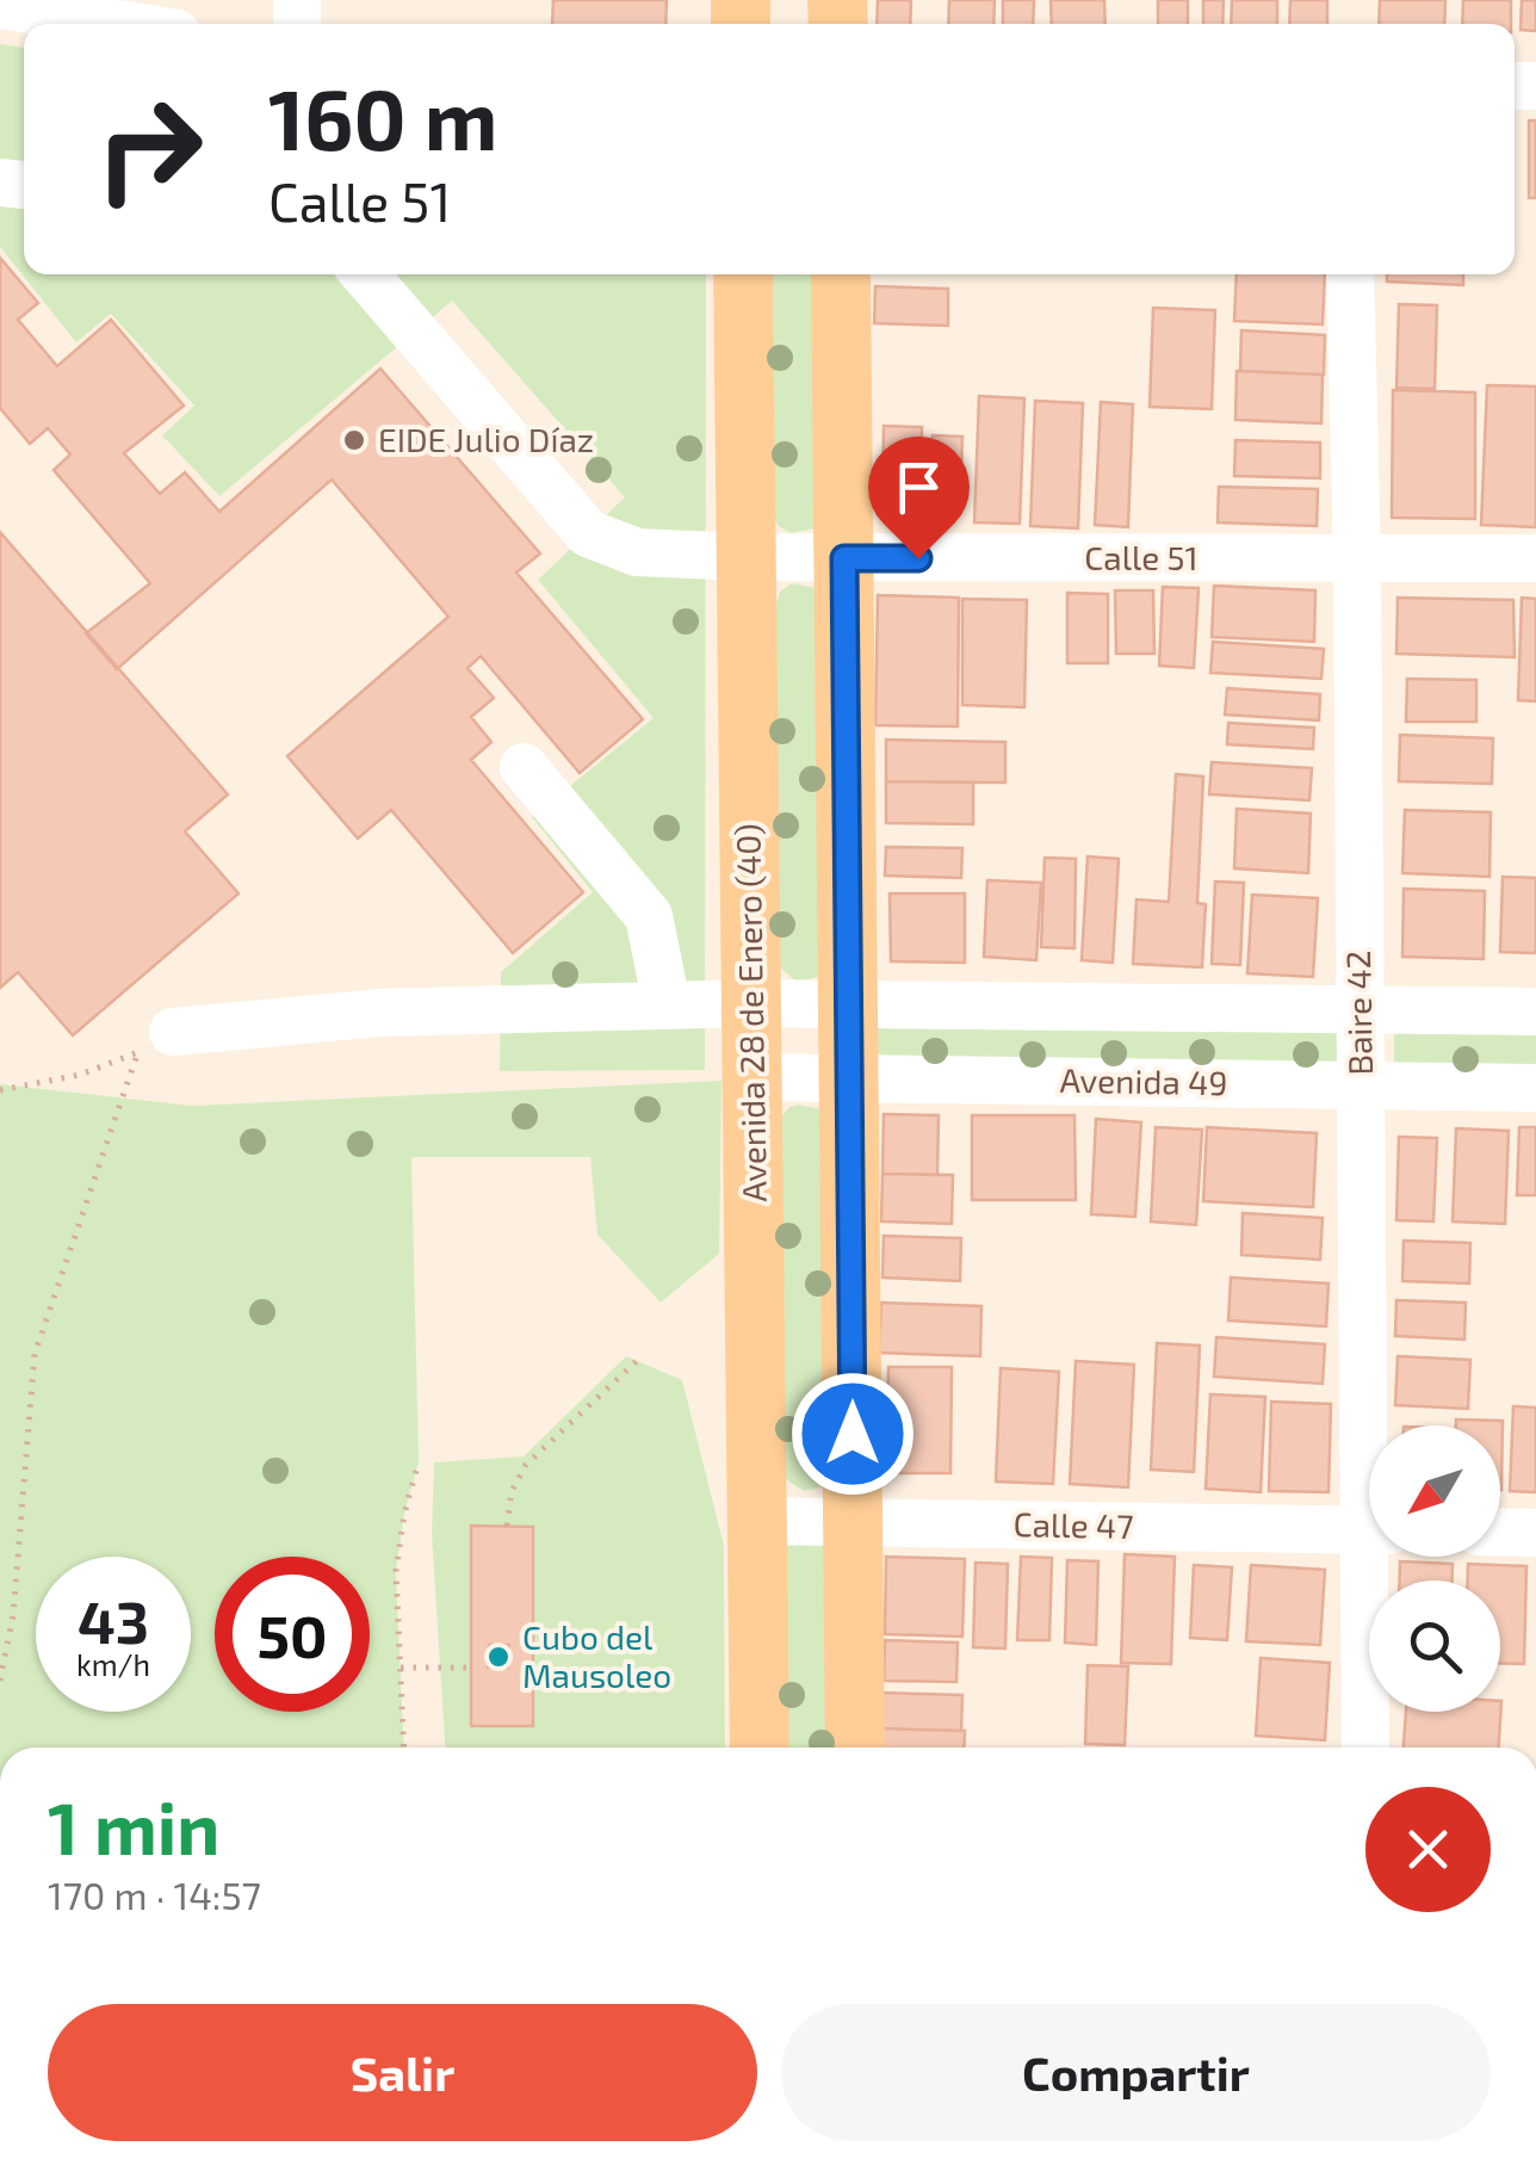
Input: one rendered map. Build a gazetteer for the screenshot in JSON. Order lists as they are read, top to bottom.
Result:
{
  "streets": {
    "main road": ["Avenida 28 de Enero (40)"],
    "street": [
      "Calle 51",
      "Baire 42",
      "Avenida 49",
      "Calle 47"
    ]
  },
  "crossings": [
    ["Calle 51", "Avenida 28 de Enero (40)"],
    ["Calle 51", "Baire 42"],
    ["Avenida 28 de Enero (40)", "Avenida 49"],
    ["Avenida 28 de Enero (40)", "Calle 47"],
    ["Baire 42", "Avenida 49"]
  ],
  "places": ["EIDE Julio Díaz", "Cubo del Mausoleo"],
  "north": "bottom left",
  "page": {
    "turn": ["160 m", "Calle 51"],
    "speed": "43 km/h",
    "limit": "50",
    "heading": ["1 min", "170 m · 14:57"],
    "buttons": ["Salir", "Compartir"]
  }
}
